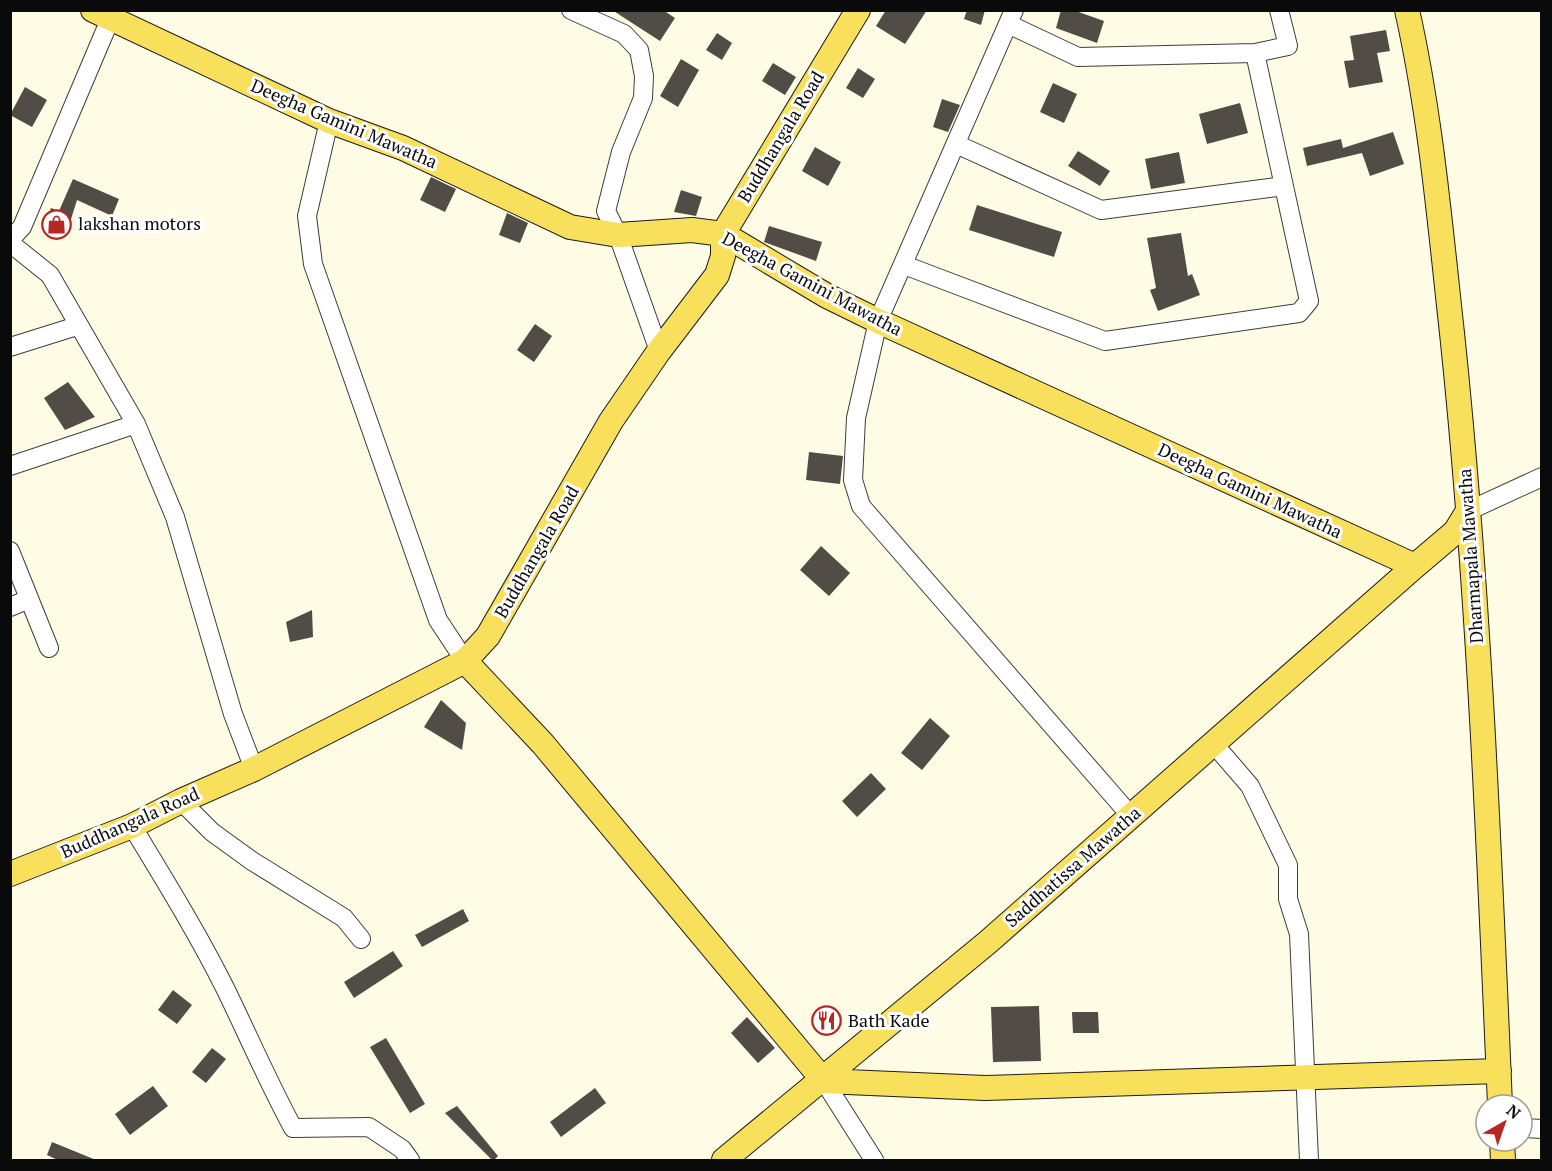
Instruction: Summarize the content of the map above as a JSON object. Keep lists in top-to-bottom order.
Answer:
{
  "streets": {
    "main road": [
      "Deegha Gamini Mawatha",
      "Buddhangala Road",
      "Dharmapala Mawatha",
      "Saddhatissa Mawatha"
    ]
  },
  "crossings": [
    ["Deegha Gamini Mawatha", "Buddhangala Road"],
    ["Deegha Gamini Mawatha", "Saddhatissa Mawatha"]
  ],
  "places": {
    "shop": ["lakshan motors"],
    "restaurant": ["Bath Kade"]
  },
  "north": "top right"
}
